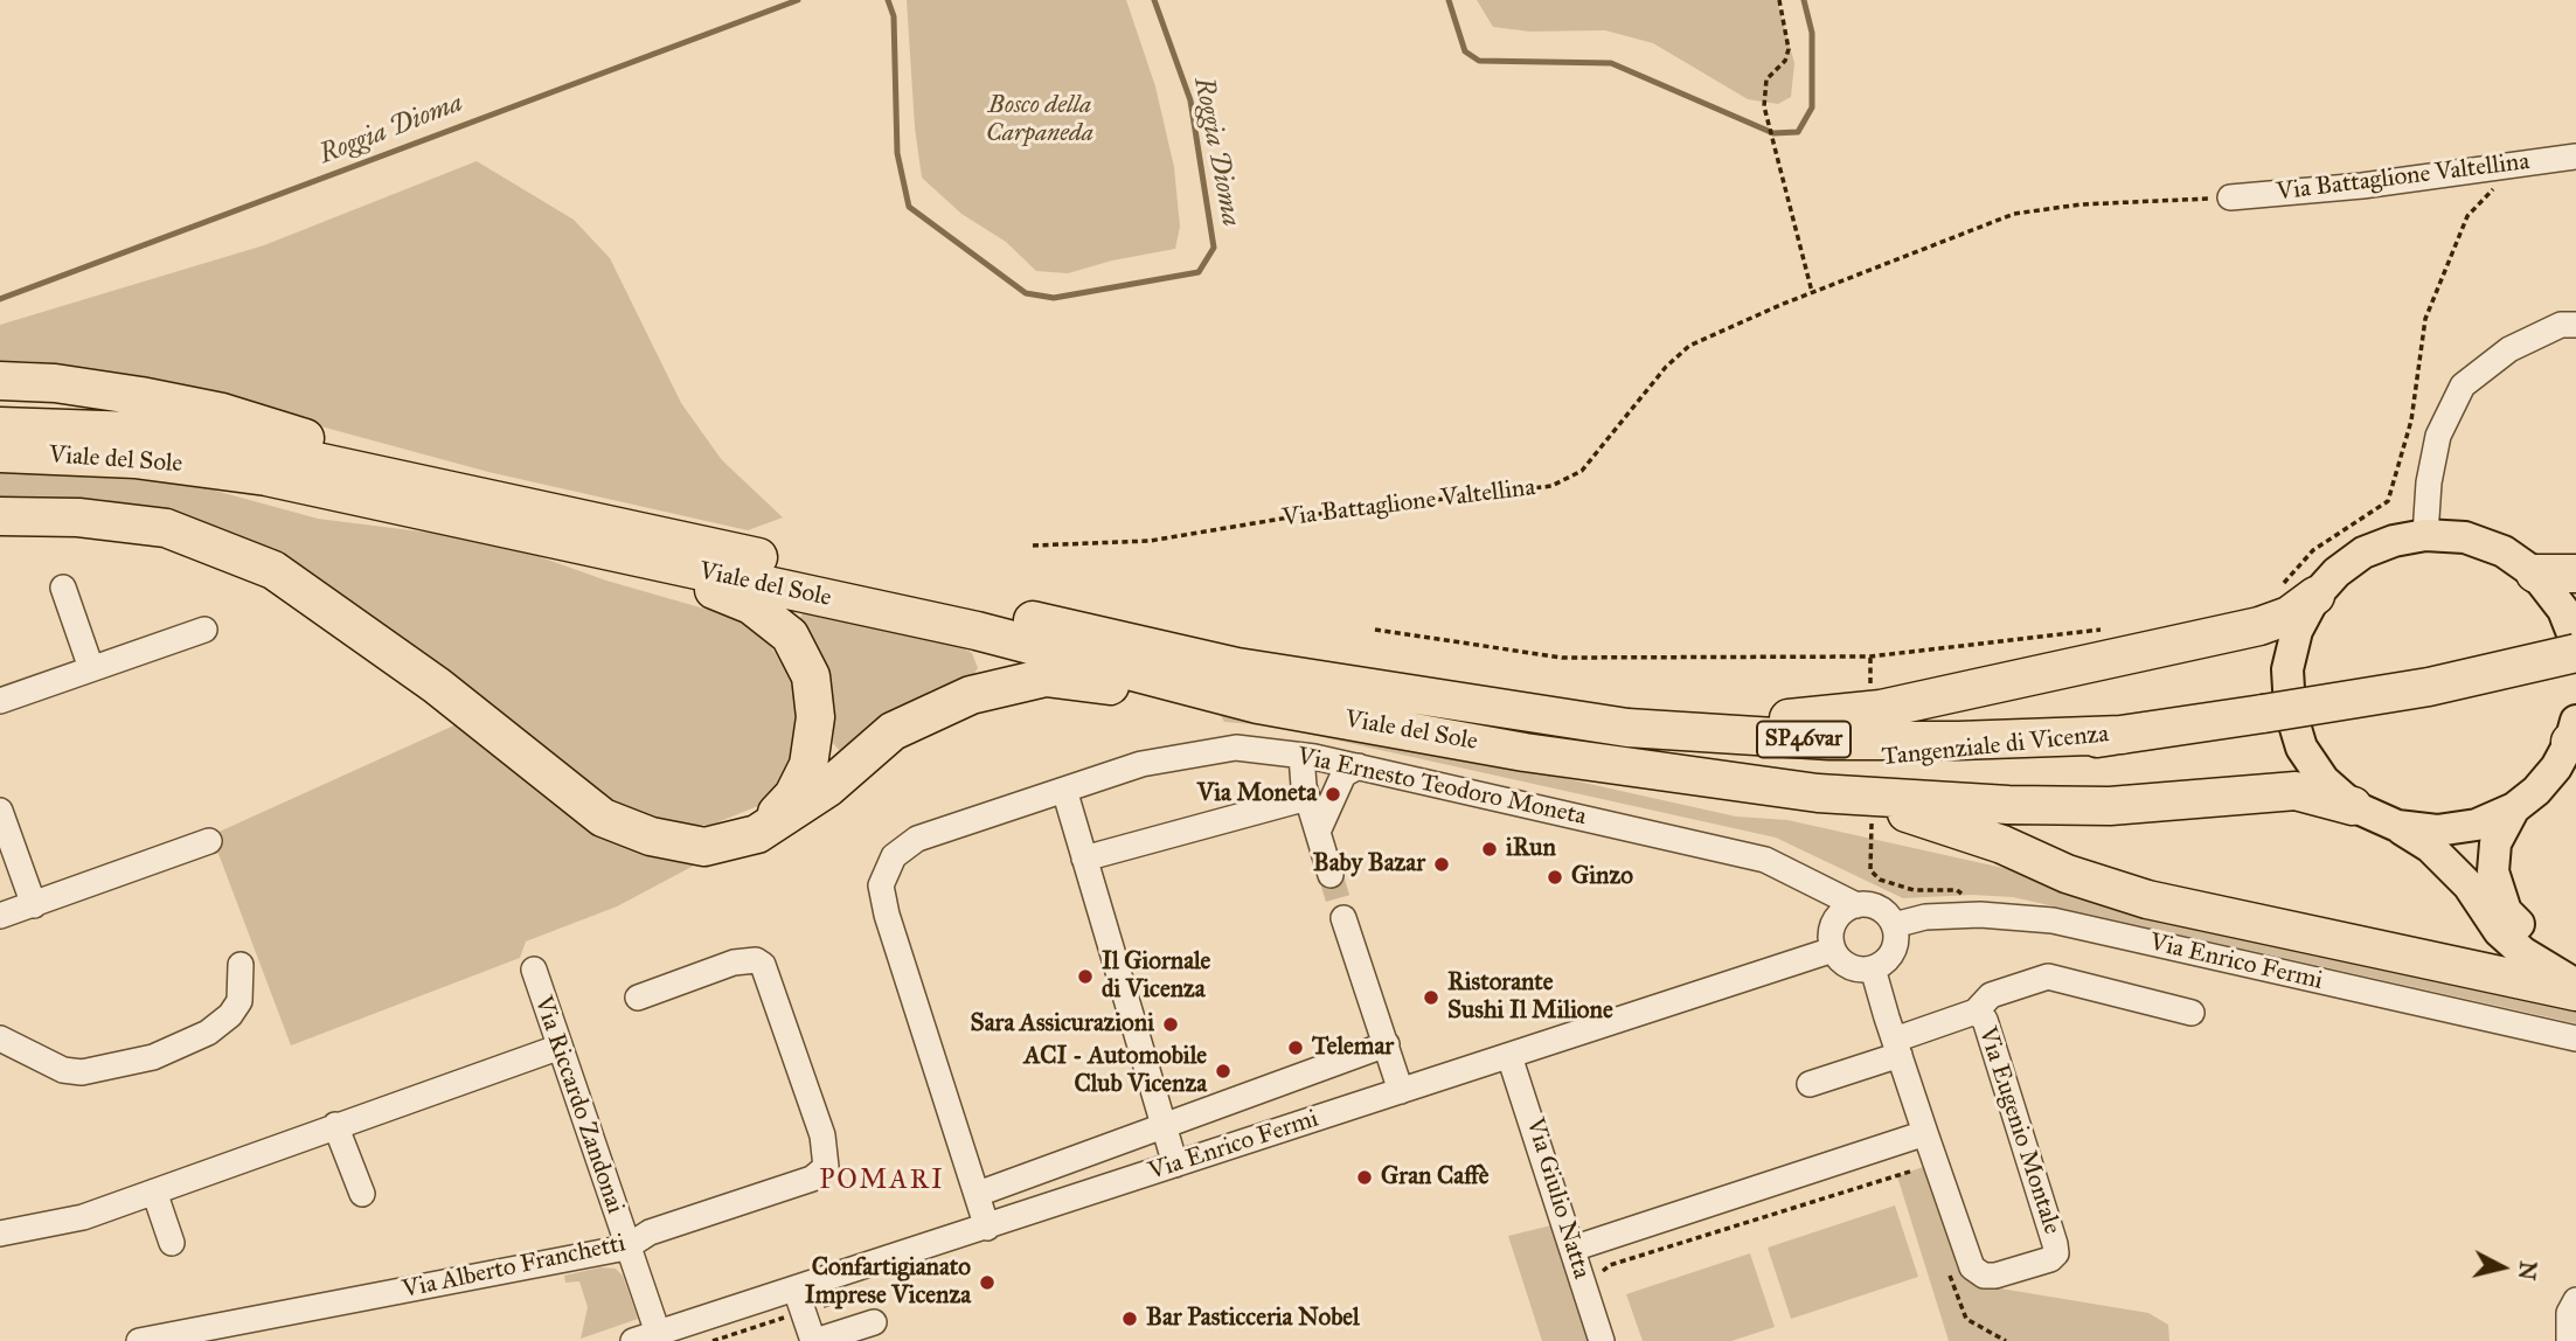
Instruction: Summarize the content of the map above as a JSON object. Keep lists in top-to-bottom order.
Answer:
{
  "streets": {
    "highway": ["Viale del Sole", "SP46var", "Tangenziale di Vicenza"],
    "street": [
      "Via Battaglione Valtellina",
      "Via Ernesto Teodoro Moneta",
      "Via Enrico Fermi",
      "Via Riccardo Zandonai",
      "Via Eugenio Montale",
      "Via Giulio Natta",
      "Via Alberto Franchetti"
    ]
  },
  "crossings": [
    ["Viale del Sole", "Tangenziale di Vicenza"],
    ["Via Ernesto Teodoro Moneta", "Via Enrico Fermi"],
    ["Via Ernesto Teodoro Moneta", "Via Eugenio Montale"],
    ["Via Enrico Fermi", "Via Riccardo Zandonai"],
    ["Via Enrico Fermi", "Via Eugenio Montale"],
    ["Via Enrico Fermi", "Via Giulio Natta"],
    ["Via Riccardo Zandonai", "Via Alberto Franchetti"]
  ],
  "districts": ["POMARI"],
  "water": ["Roggia Dioma"],
  "parks": ["Bosco della Carpaneda"],
  "places": [
    "Via Moneta",
    "iRun",
    "Baby Bazar",
    "Ginzo",
    "Il Giornale di Vicenza",
    "Ristorante Sushi Il Milione",
    "Sara Assicurazioni",
    "Telemar",
    "ACI - Automobile Club Vicenza",
    "Gran Caffè",
    "Confartigianato Imprese Vicenza",
    "Bar Pasticceria Nobel"
  ],
  "north": "right"
}
